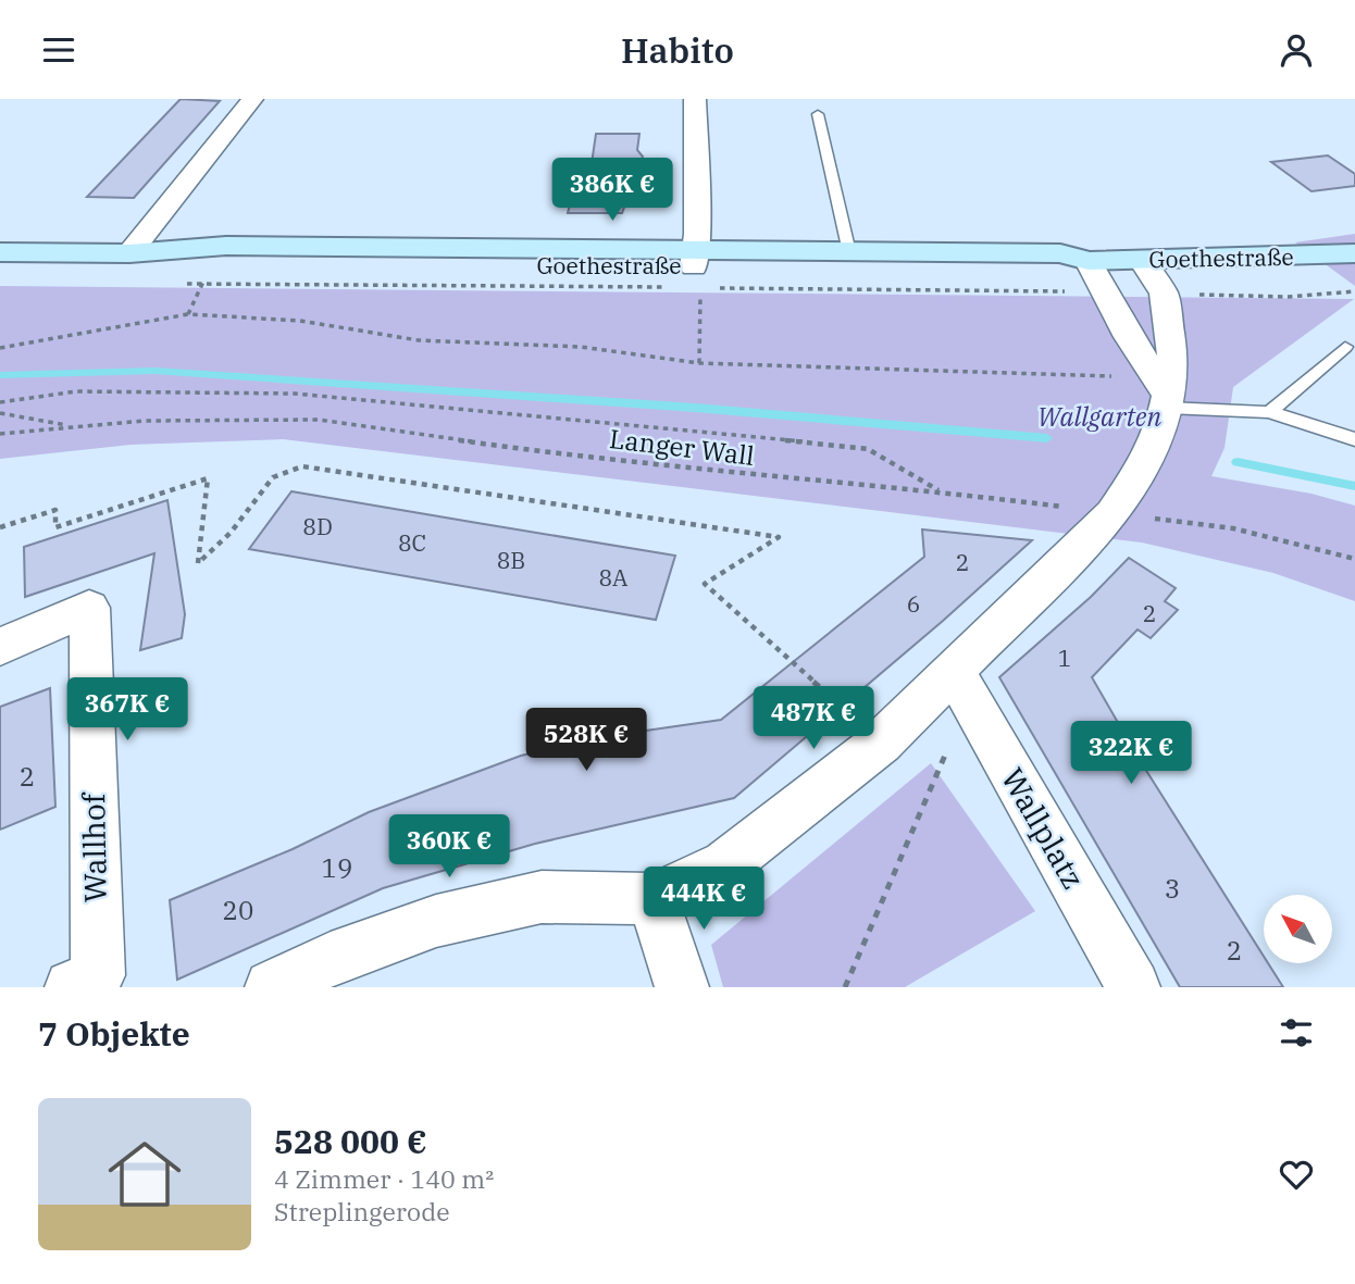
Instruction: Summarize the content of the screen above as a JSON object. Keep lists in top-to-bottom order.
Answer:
{
  "streets": {
    "main road": ["Goethestraße"],
    "street": ["Wallplatz", "Wallhof"],
    "path": ["Langer Wall"]
  },
  "parks": ["Wallgarten"],
  "house_numbers": [
    "8D",
    "8C",
    "8B",
    "2",
    "8A",
    "6",
    "2",
    "1",
    "2",
    "19",
    "3",
    "20",
    "2"
  ],
  "north": "top left",
  "page": {
    "header": "Habito",
    "price": [
      "386K €",
      "367K €",
      "487K €",
      "528K €",
      "322K €",
      "360K €",
      "444K €"
    ],
    "heading": "7 Objekte",
    "list": [
      {
        "name": "528 000 €",
        "note": "4 Zimmer · 140 m² · Streplingerode"
      }
    ]
  }
}
